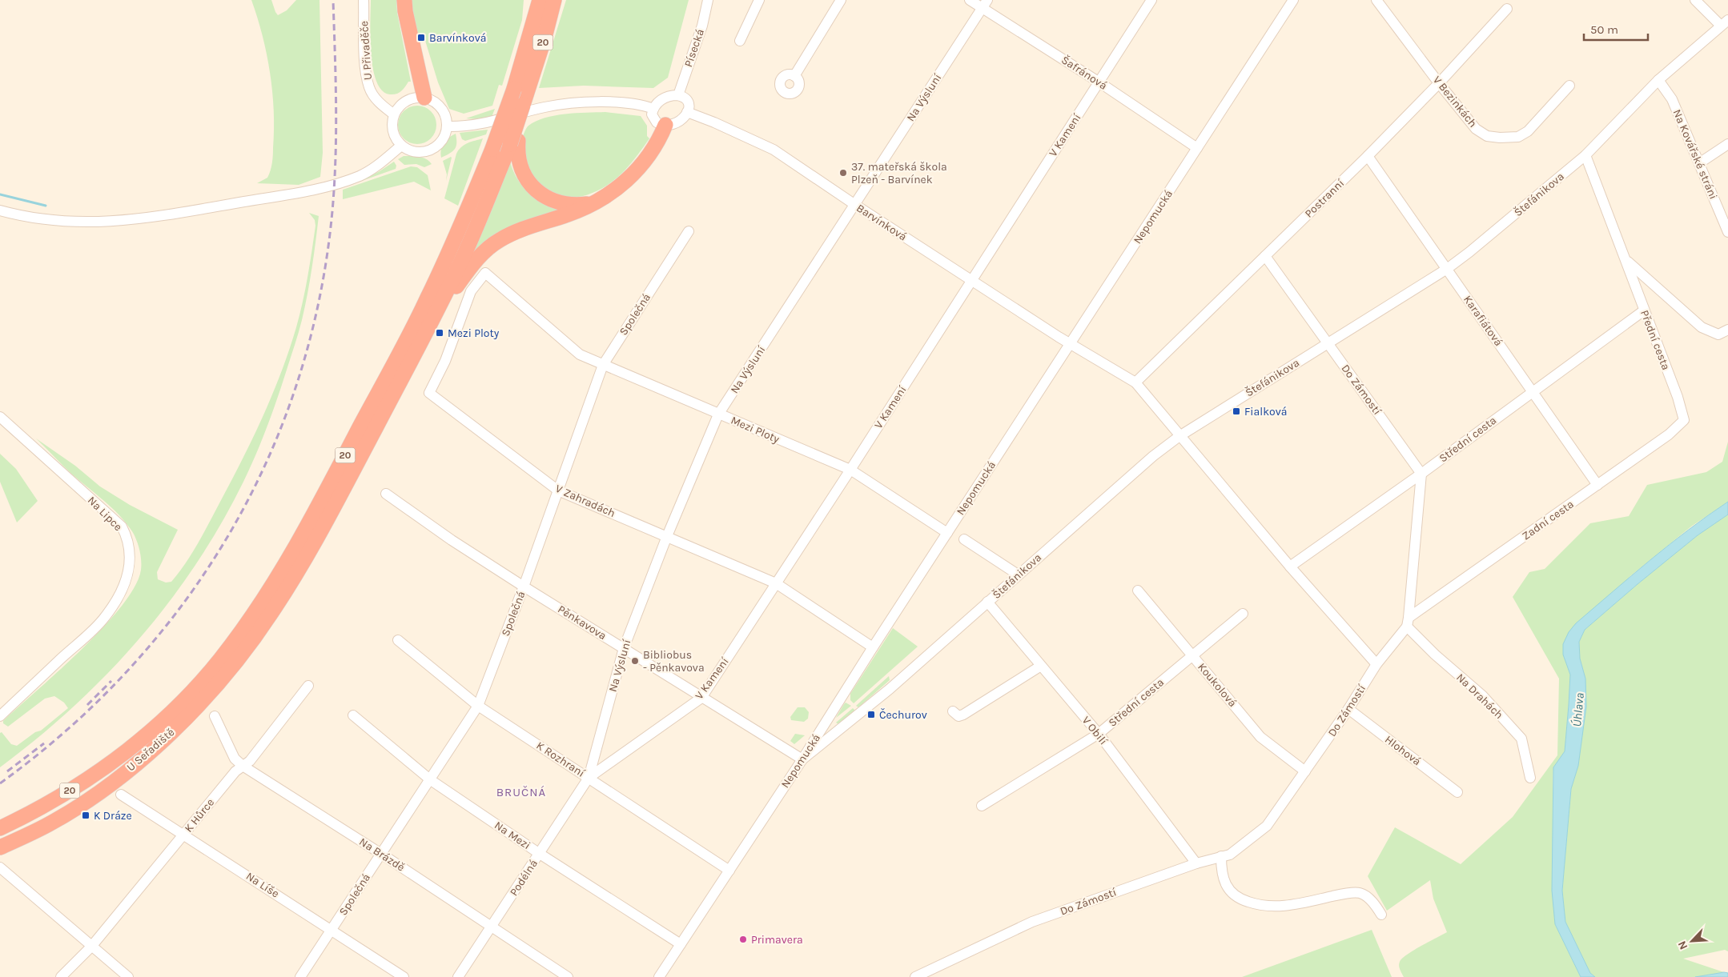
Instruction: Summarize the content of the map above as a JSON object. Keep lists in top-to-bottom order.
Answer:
{
  "streets": {
    "highway": ["20", "U Seřadiště"],
    "street": [
      "Písecká",
      "U Přivaděče",
      "Šafránová",
      "Na Výsluní",
      "V Bezinkách",
      "V Kamení",
      "Na Kovářské stráni",
      "Štefánikova",
      "Postranní",
      "Nepomucká",
      "Barvínková",
      "Společná",
      "Karafiátová",
      "Přední cesta",
      "Do Zámostí",
      "Mezi Ploty",
      "Střední cesta",
      "V Zahradách",
      "Na Lipce",
      "Zadní cesta",
      "Pěnkavova",
      "Koukolová",
      "Na Drahách",
      "V Obilí",
      "Hlohová",
      "K Rozhraní",
      "K Hůrce",
      "Na Mezi",
      "Na Brázdě",
      "Podélná",
      "Na Líše"
    ]
  },
  "crossings": [
    ["20", "U Seřadiště"],
    ["Písecká", "Barvínková"],
    ["Šafránová", "Na Výsluní"],
    ["Šafránová", "V Kamení"],
    ["Šafránová", "Nepomucká"],
    ["Na Výsluní", "V Kamení"],
    ["Na Výsluní", "Barvínková"],
    ["Na Výsluní", "Mezi Ploty"],
    ["Na Výsluní", "V Zahradách"],
    ["Na Výsluní", "Pěnkavova"],
    ["Na Výsluní", "K Rozhraní"],
    ["Na Výsluní", "Podélná"],
    ["V Bezinkách", "Postranní"],
    ["V Kamení", "Barvínková"],
    ["V Kamení", "Mezi Ploty"],
    ["V Kamení", "V Zahradách"],
    ["V Kamení", "Pěnkavova"],
    ["V Kamení", "K Rozhraní"],
    ["V Kamení", "Podélná"],
    ["Na Kovářské stráni", "Štefánikova"],
    ["Štefánikova", "Nepomucká"],
    ["Štefánikova", "Karafiátová"],
    ["Štefánikova", "Přední cesta"],
    ["Štefánikova", "Do Zámostí"],
    ["Štefánikova", "Pěnkavova"],
    ["Štefánikova", "V Obilí"],
    ["Postranní", "Karafiátová"],
    ["Postranní", "Do Zámostí"],
    ["Nepomucká", "Barvínková"],
    ["Nepomucká", "Mezi Ploty"],
    ["Nepomucká", "V Zahradách"],
    ["Nepomucká", "Pěnkavova"],
    ["Nepomucká", "K Rozhraní"],
    ["Nepomucká", "Na Mezi"],
    ["Společná", "Mezi Ploty"],
    ["Společná", "V Zahradách"],
    ["Společná", "Pěnkavova"],
    ["Společná", "K Rozhraní"],
    ["Společná", "Na Mezi"],
    ["Společná", "Na Brázdě"],
    ["Společná", "Na Líše"],
    ["Karafiátová", "Střední cesta"],
    ["Karafiátová", "Zadní cesta"],
    ["Přední cesta", "Střední cesta"],
    ["Přední cesta", "Zadní cesta"],
    ["Do Zámostí", "Střední cesta"],
    ["Do Zámostí", "Zadní cesta"],
    ["Do Zámostí", "Koukolová"],
    ["Do Zámostí", "Na Drahách"],
    ["Do Zámostí", "V Obilí"],
    ["Do Zámostí", "Hlohová"],
    ["Mezi Ploty", "V Zahradách"],
    ["Střední cesta", "Koukolová"],
    ["Střední cesta", "V Obilí"],
    ["Zadní cesta", "Na Drahách"],
    ["K Rozhraní", "Podélná"],
    ["K Hůrce", "Na Brázdě"],
    ["K Hůrce", "Na Líše"],
    ["Na Mezi", "Podélná"],
    ["Na Brázdě", "Podélná"]
  ],
  "districts": ["BRUČNÁ"],
  "water": ["Úhlava"],
  "places": {
    "transit": [
      "Barvínková",
      "Mezi Ploty",
      "Fialková",
      "Čechurov",
      "K Dráze"
    ],
    "other": ["37. mateřská škola Plzeň - Barvínek", "Bibliobus - Pěnkavova", "Primavera"]
  },
  "scale_bar": "50 m",
  "north": "bottom left"
}
